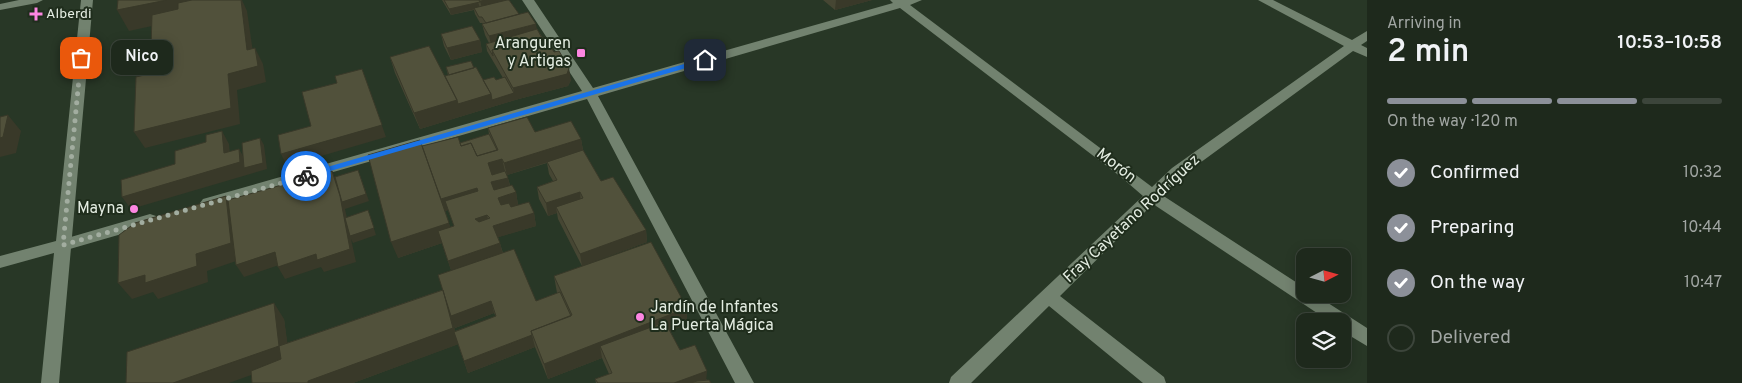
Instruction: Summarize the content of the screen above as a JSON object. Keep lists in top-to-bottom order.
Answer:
{
  "streets": {
    "street": ["Morón", "Fray Cayetano Rodríguez"]
  },
  "crossings": [
    ["Morón", "Fray Cayetano Rodríguez"]
  ],
  "places": {
    "health": ["Alberdi"],
    "transit": ["Aranguren y Artigas"],
    "other": ["Nico", "Mayna", "Jardín de Infantes La Puerta Mágica"]
  },
  "north": "right",
  "page": {
    "heading": ["2 min", "Arriving in", "10:53–10:58"],
    "bubble": "Nico",
    "bar": "On the way · 120 m",
    "list": [
      ["Confirmed", "10:32"],
      ["Preparing", "10:44"],
      ["On the way", "10:47"],
      "Delivered"
    ]
  }
}
